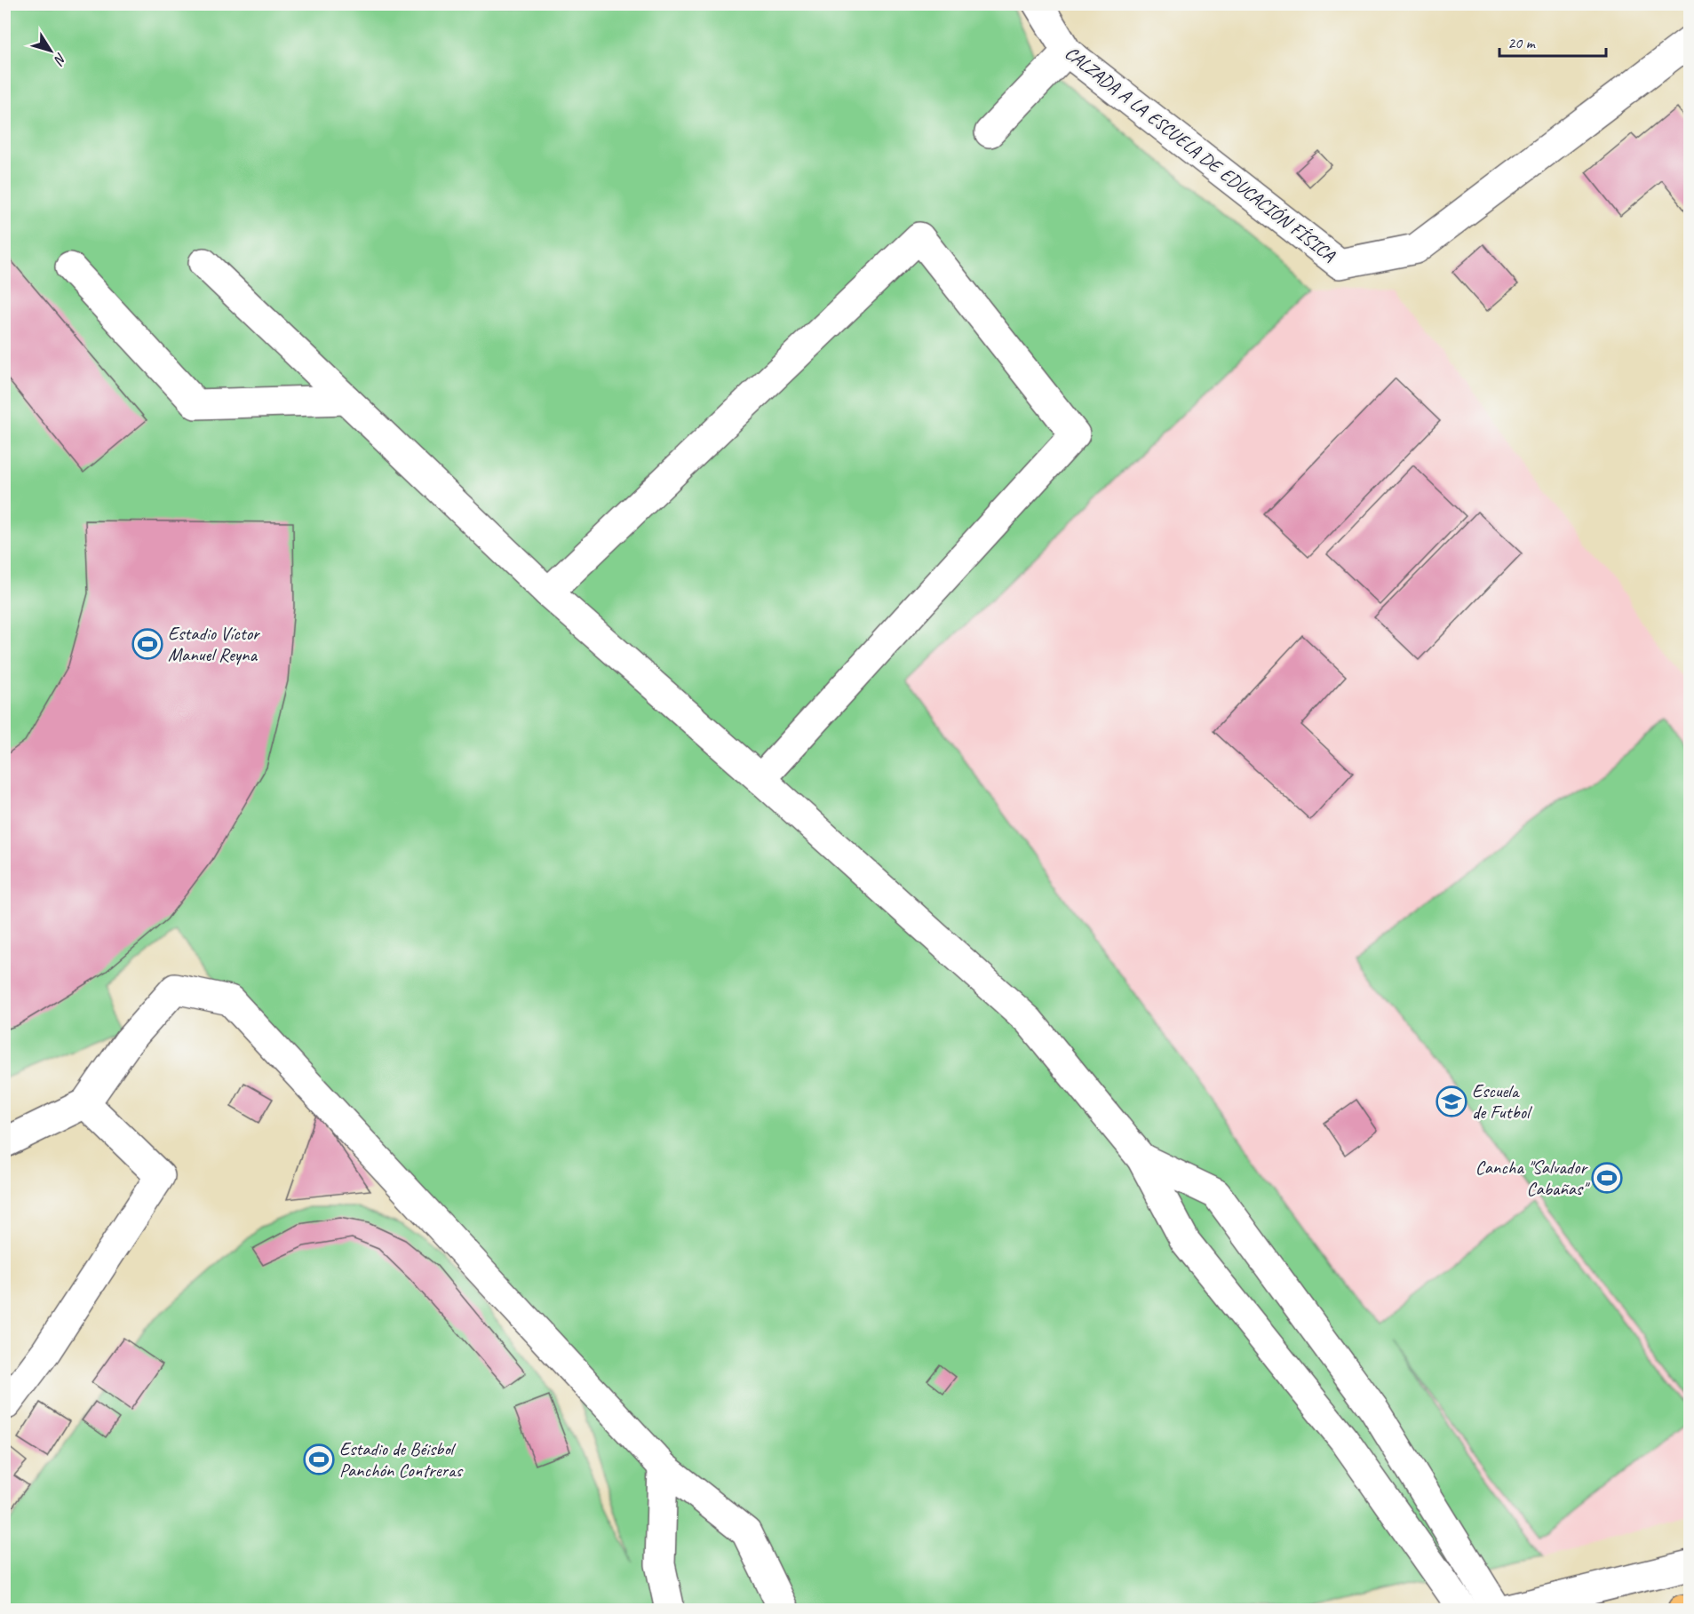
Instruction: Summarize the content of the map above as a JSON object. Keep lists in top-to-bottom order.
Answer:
{
  "streets": {
    "street": ["CALZADA A LA ESCUELA DE EDUCACIÓN FÍSICA"]
  },
  "places": {
    "sports": ["Estadio Víctor Manuel Reyna", "Cancha \"Salvador Cabañas\"", "Estadio de Béisbol Panchón Contreras"],
    "school or university": ["Escuela de Futbol"]
  },
  "scale_bar": "20 m",
  "north": "bottom right"
}
